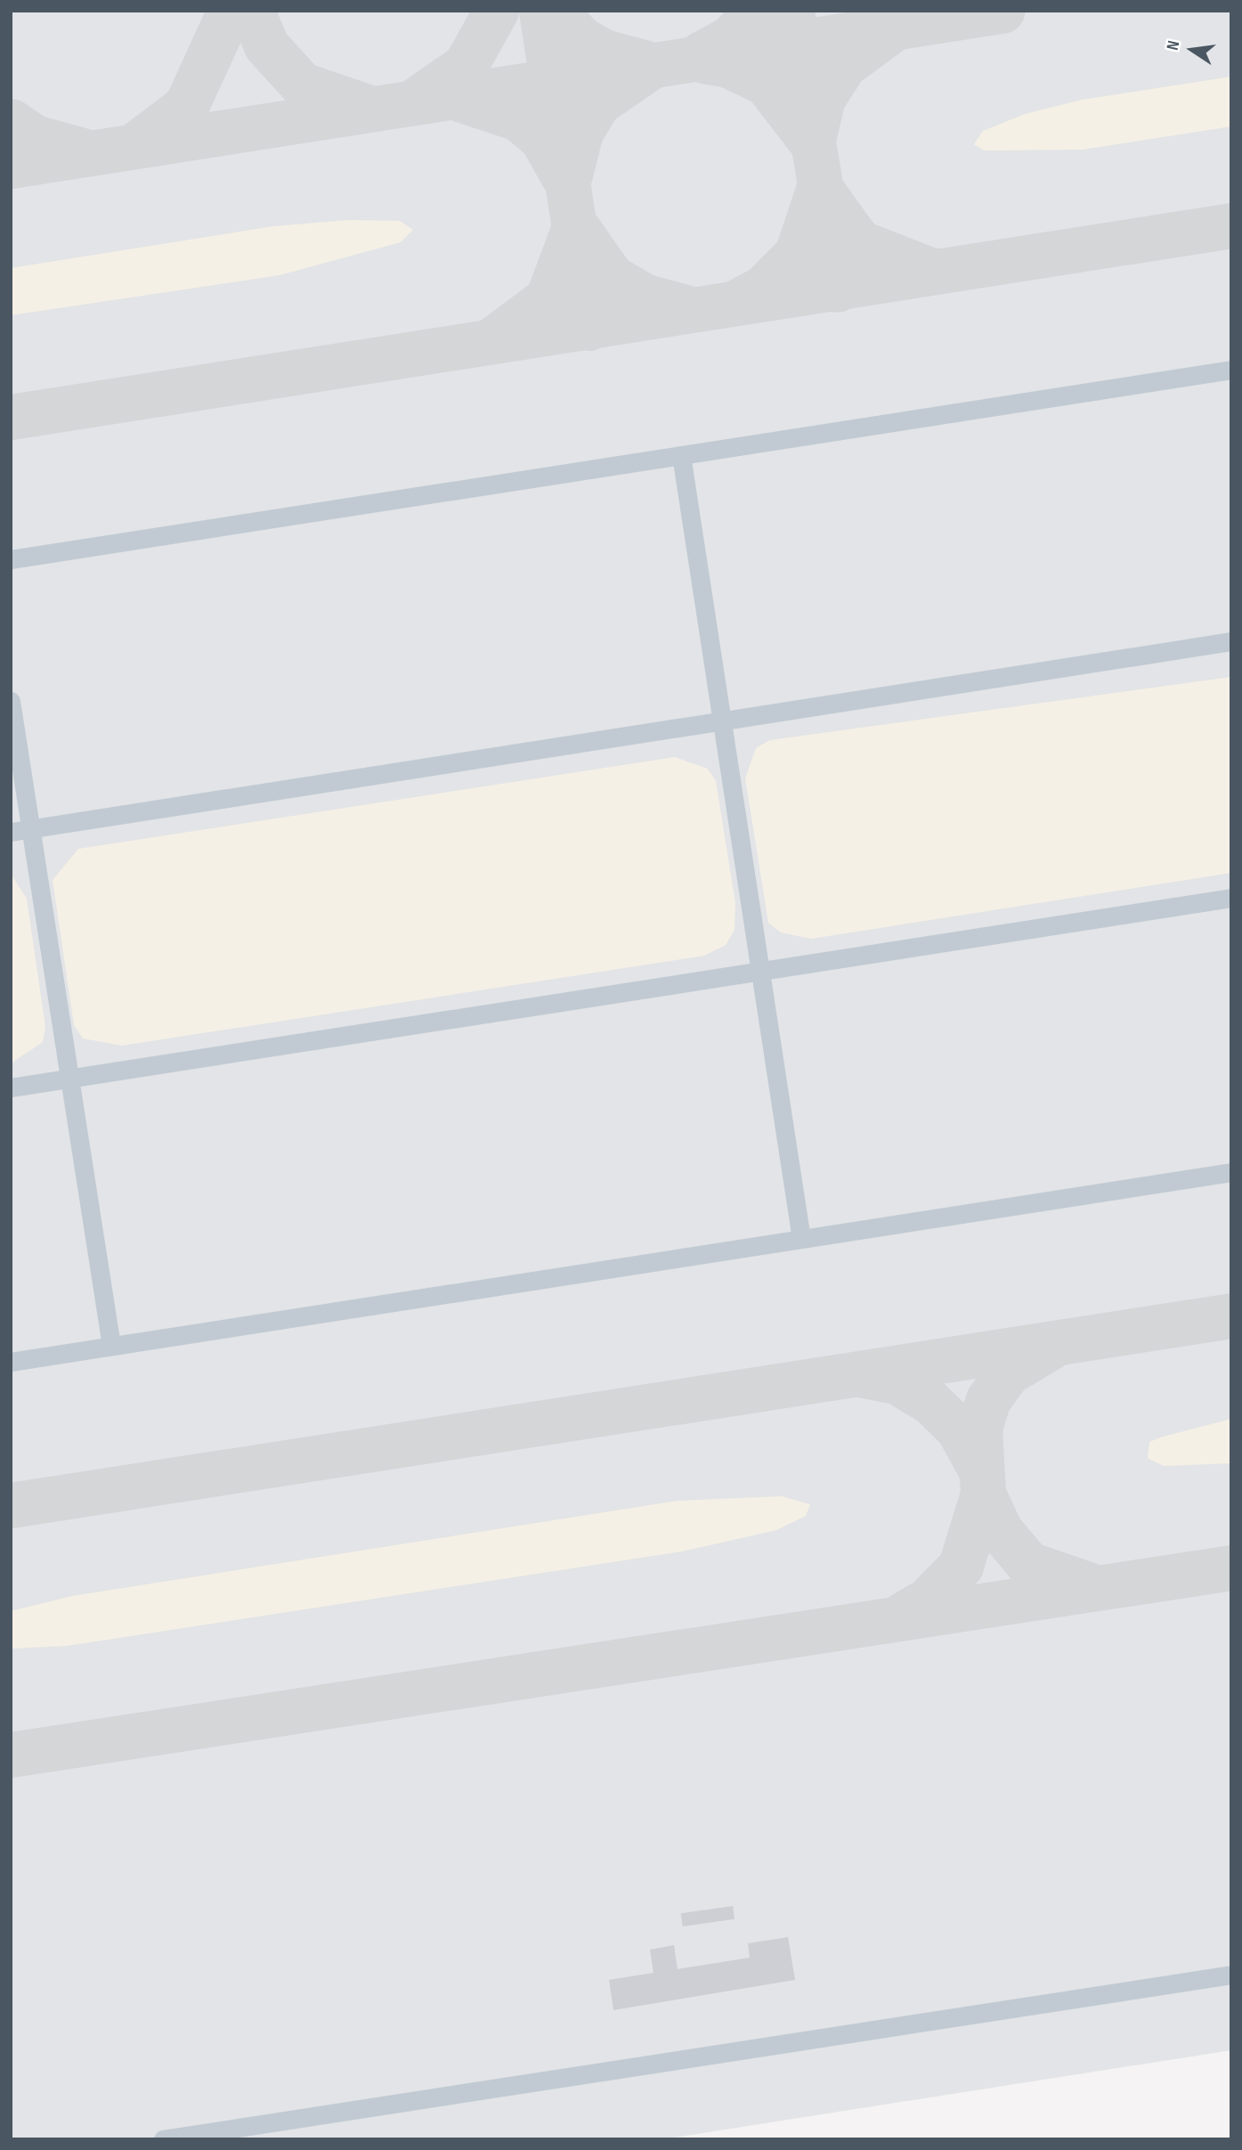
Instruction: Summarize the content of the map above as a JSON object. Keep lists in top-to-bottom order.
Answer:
{
  "north": "left"
}
